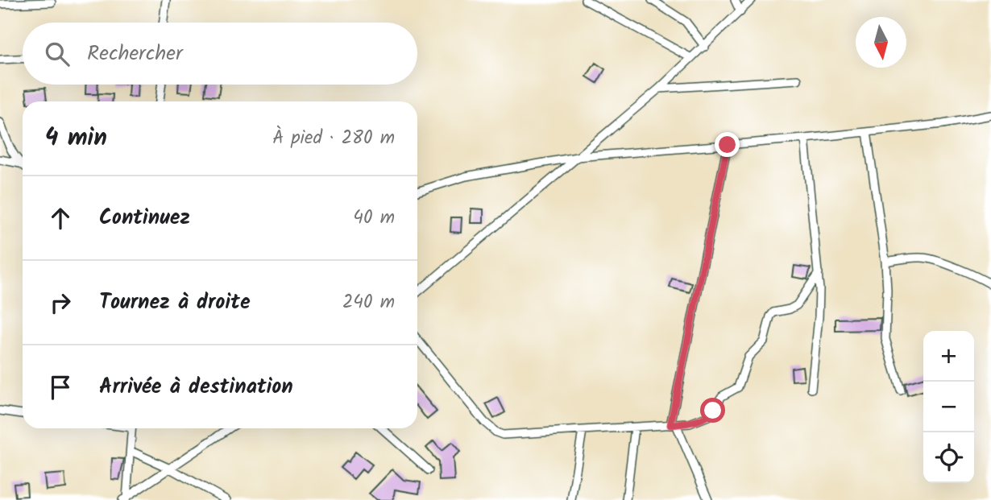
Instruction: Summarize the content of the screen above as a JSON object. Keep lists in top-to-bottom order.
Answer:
{
  "north": "bottom",
  "page": {
    "search": "Rechercher",
    "heading": ["4 min", "À pied · 280 m"],
    "list": [
      ["Continuez", "40 m"],
      ["Tournez à droite", "240 m"],
      "Arrivée à destination"
    ],
    "map_buttons": ["+", "−"]
  }
}
